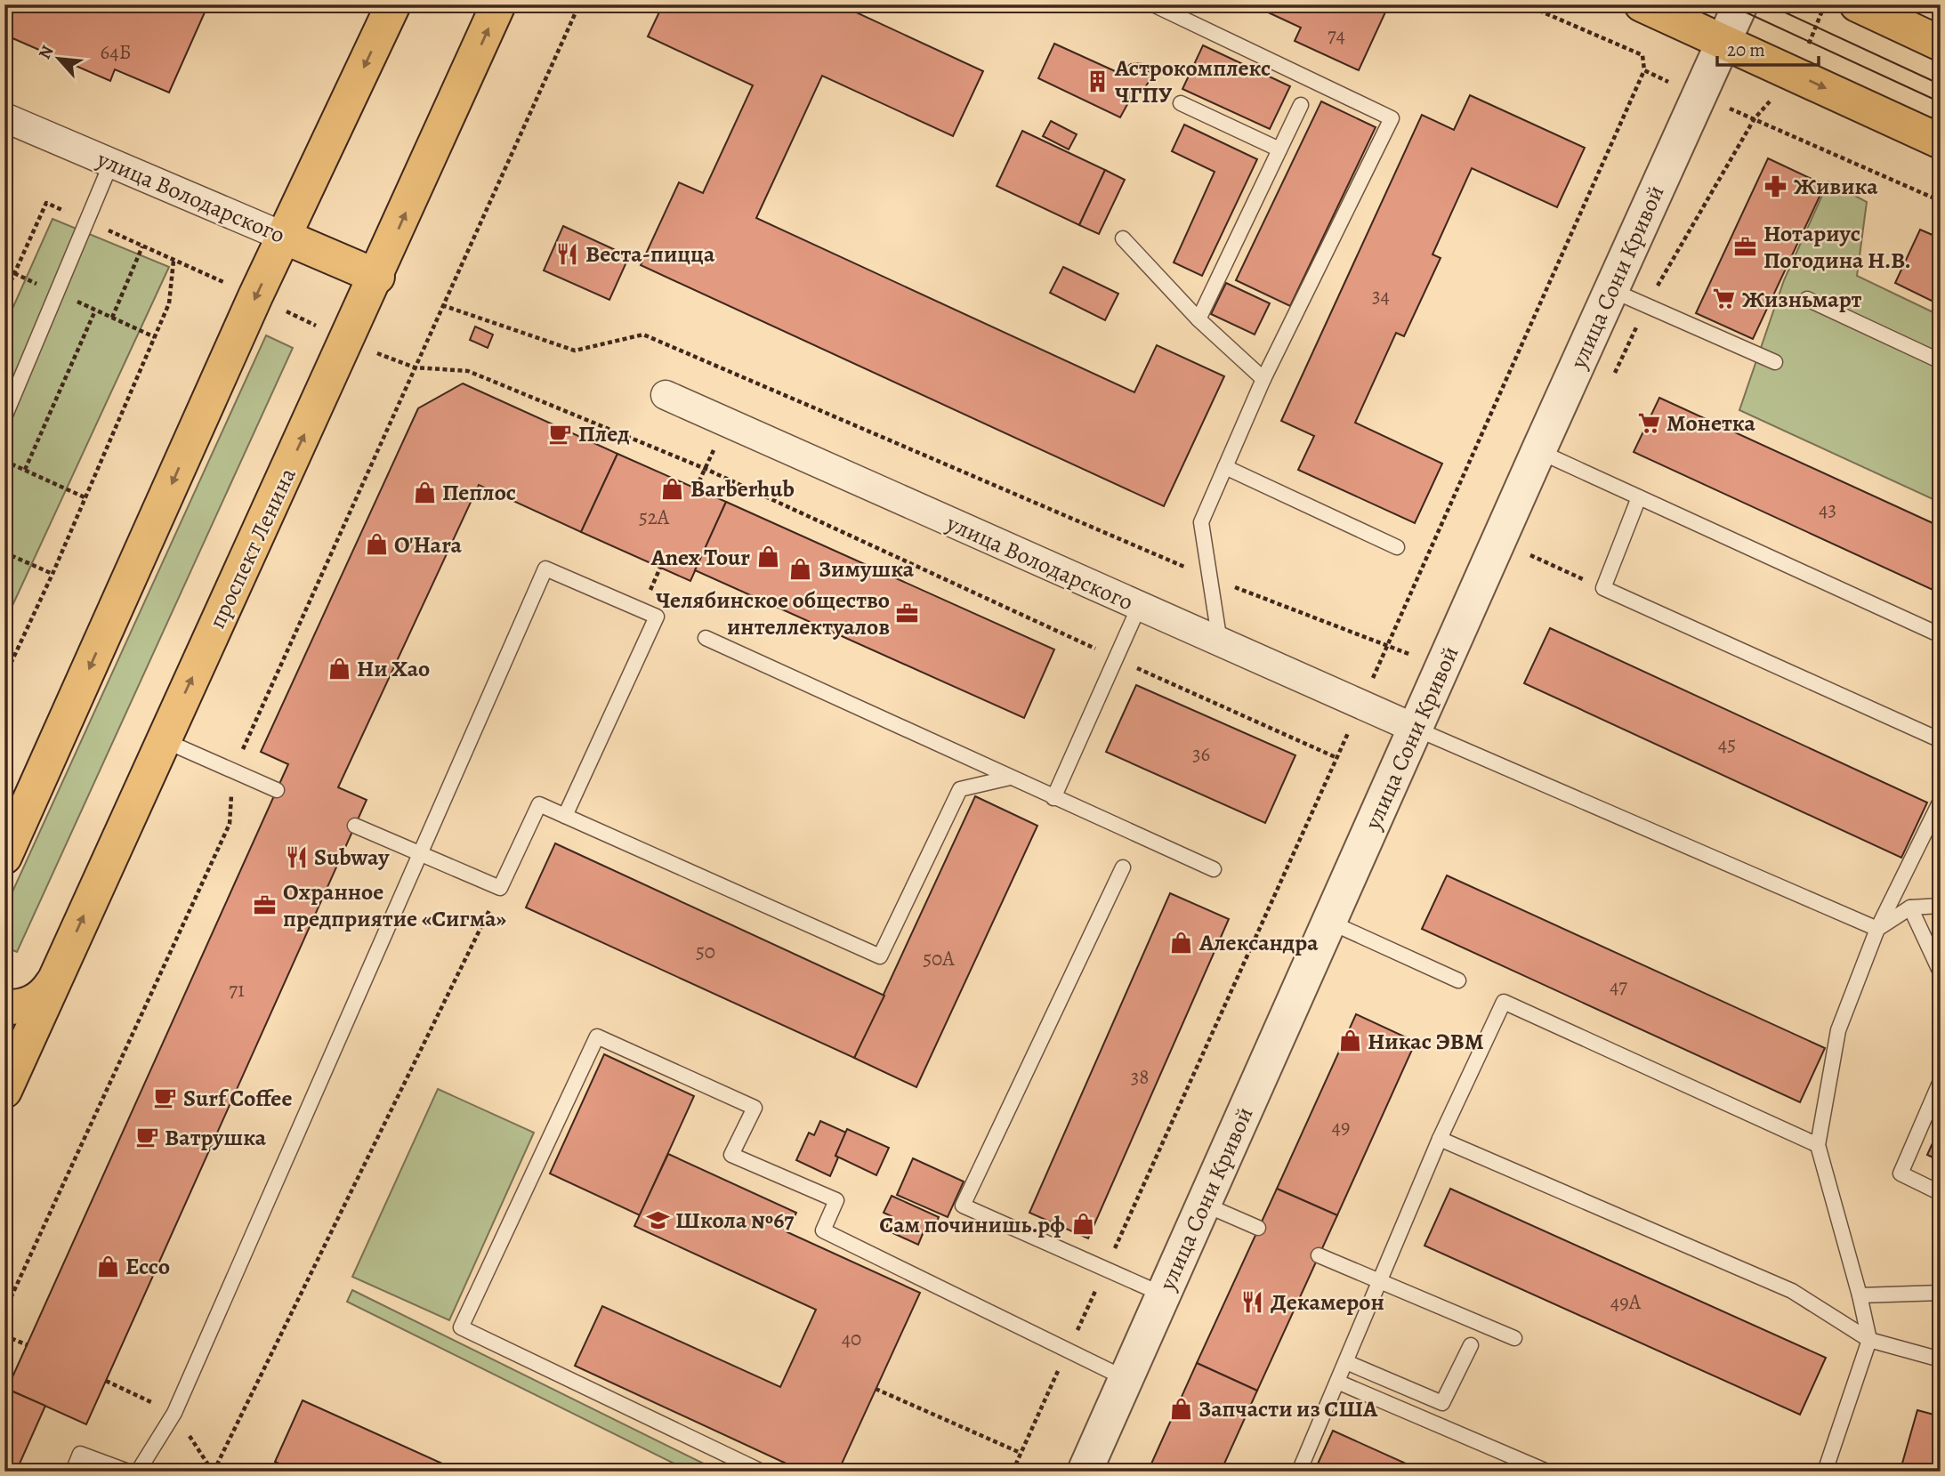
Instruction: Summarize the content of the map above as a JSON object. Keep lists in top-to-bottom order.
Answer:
{
  "streets": {
    "main road": ["улица Володарского", "проспект Ленина"],
    "street": ["улица Сони Кривой"]
  },
  "crossings": [
    ["улица Володарского", "улица Сони Кривой"],
    ["улица Володарского", "проспект Ленина"]
  ],
  "places": {
    "building": ["Астрокомплекс ЧГПУ"],
    "pharmacy": ["Живика"],
    "office": ["Нотариус Погодина Н.В.", "Челябинское общество интеллектуалов", "Охранное предприятие «Сигма»"],
    "restaurant": ["Веста-пицца", "Subway", "Декамерон"],
    "supermarket": ["Жизньмарт", "Монетка"],
    "cafe": ["Плед", "Surf Coffee", "Ватрушка"],
    "shop": [
      "Barberhub",
      "Пеплос",
      "O'Hara",
      "Anex Tour",
      "Зимушка",
      "Ни Хао",
      "Александра",
      "Никас ЭВМ",
      "Сам починишь.рф",
      "Ecco",
      "Запчасти из США"
    ],
    "school or university": ["Школа №67"]
  },
  "house_numbers": [
    "74",
    "64Б",
    "34",
    "43",
    "52А",
    "45",
    "36",
    "50",
    "50А",
    "47",
    "71",
    "38",
    "49",
    "49А",
    "40"
  ],
  "scale_bar": "20 m",
  "north": "top left"
}
